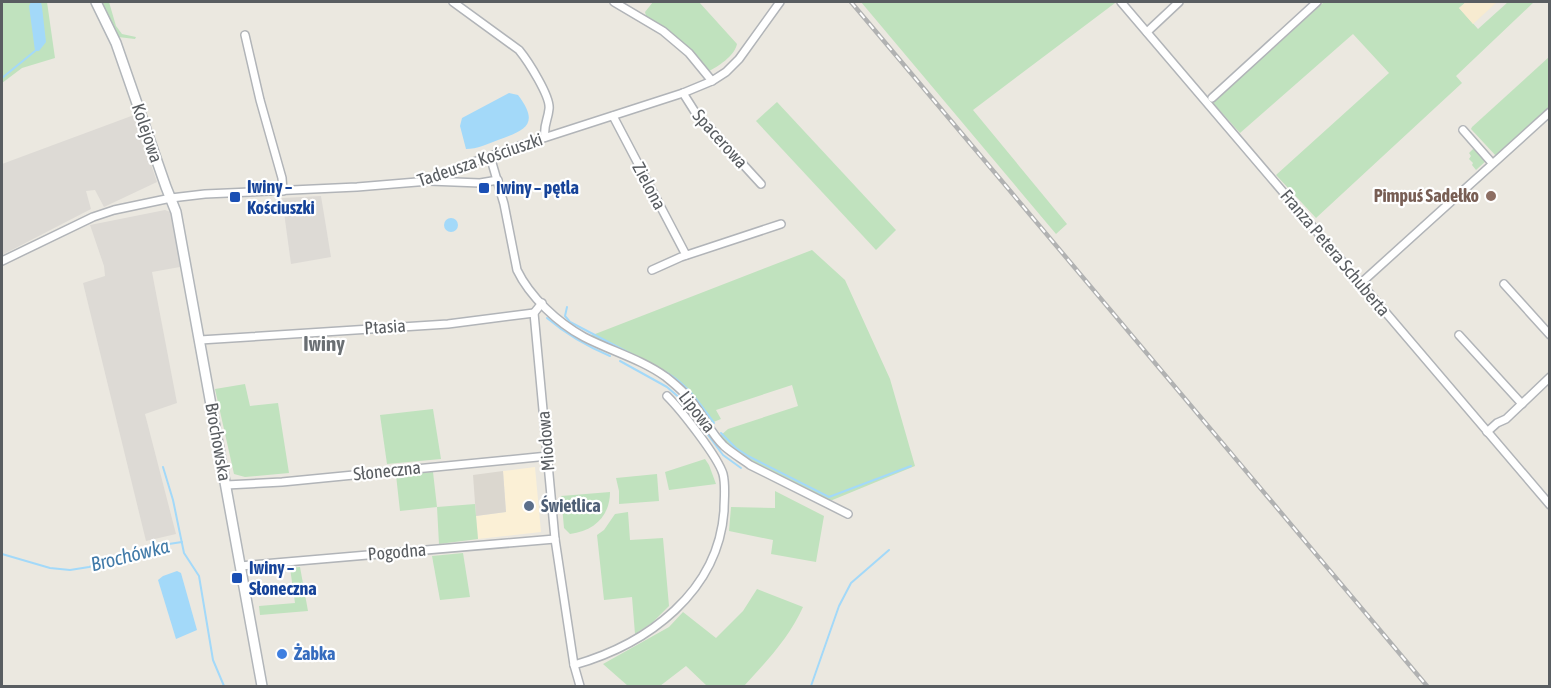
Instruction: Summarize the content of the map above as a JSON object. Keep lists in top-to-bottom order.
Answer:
{
  "streets": {
    "street": [
      "Kolejowa",
      "Spacerowa",
      "Tadeusza Kościuszki",
      "Zielona",
      "Franza Petera Schuberta",
      "Ptasia",
      "Lipowa",
      "Miodowa",
      "Brochowska",
      "Słoneczna",
      "Pogodna"
    ]
  },
  "crossings": [
    ["Kolejowa", "Tadeusza Kościuszki"],
    ["Kolejowa", "Brochowska"],
    ["Spacerowa", "Tadeusza Kościuszki"],
    ["Tadeusza Kościuszki", "Zielona"],
    ["Tadeusza Kościuszki", "Brochowska"],
    ["Ptasia", "Miodowa"],
    ["Ptasia", "Brochowska"],
    ["Miodowa", "Słoneczna"],
    ["Miodowa", "Pogodna"],
    ["Brochowska", "Słoneczna"],
    ["Brochowska", "Pogodna"]
  ],
  "districts": ["Iwiny"],
  "water": ["Brochówka"],
  "places": {
    "transit": ["Iwiny – pętla", "Iwiny – Kościuszki", "Iwiny – Słoneczna"],
    "other": ["Pimpuś Sadełko", "Świetlica", "Żabka"]
  }
}
